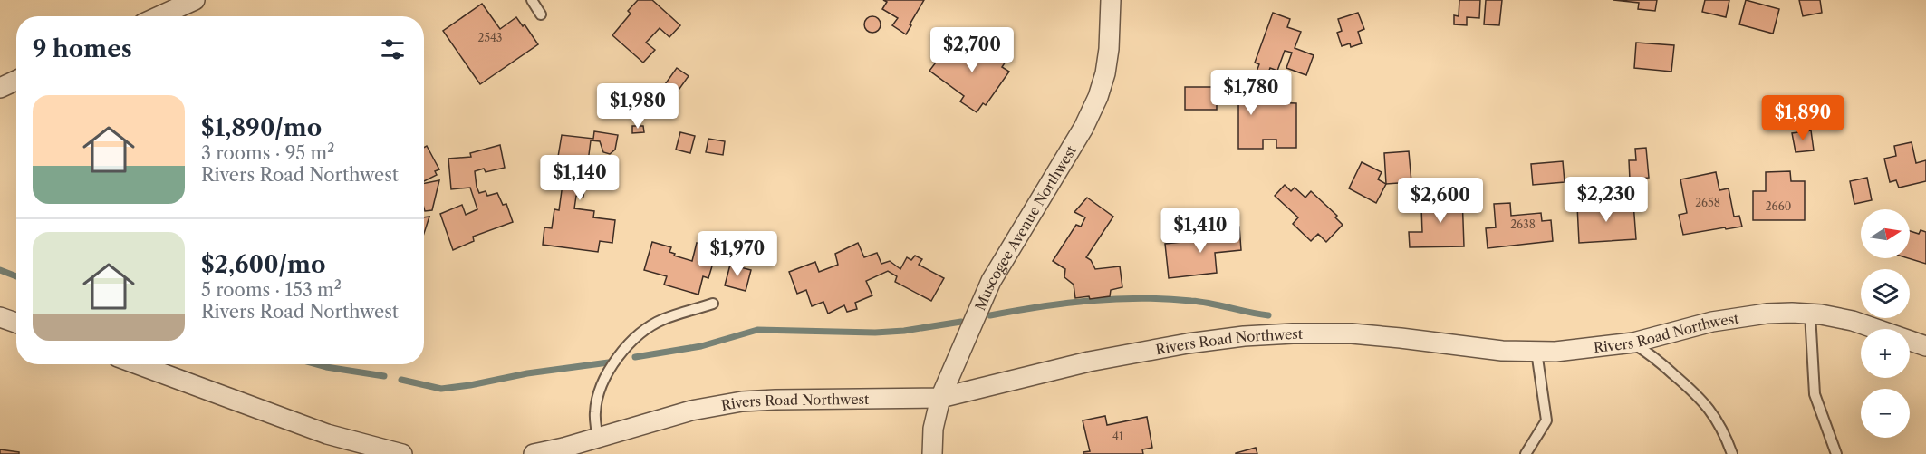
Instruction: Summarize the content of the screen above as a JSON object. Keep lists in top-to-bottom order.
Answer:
{
  "streets": {
    "street": ["Muscogee Avenue Northwest", "Rivers Road Northwest"]
  },
  "crossings": [
    ["Muscogee Avenue Northwest", "Rivers Road Northwest"]
  ],
  "house_numbers": [
    "2543",
    "2658",
    "2660",
    "2638",
    "41"
  ],
  "north": "right",
  "page": {
    "heading": "9 homes",
    "price": [
      "$2,700",
      "$1,780",
      "$1,980",
      "$1,890",
      "$1,140",
      "$2,230",
      "$2,600",
      "$1,410",
      "$1,970"
    ],
    "list": [
      {
        "name": "$1,890/mo",
        "note": "3 rooms · 95 m² · Rivers Road Northwest"
      },
      {
        "name": "$2,600/mo",
        "note": "5 rooms · 153 m² · Rivers Road Northwest"
      }
    ],
    "map_buttons": ["+", "−"]
  }
}
